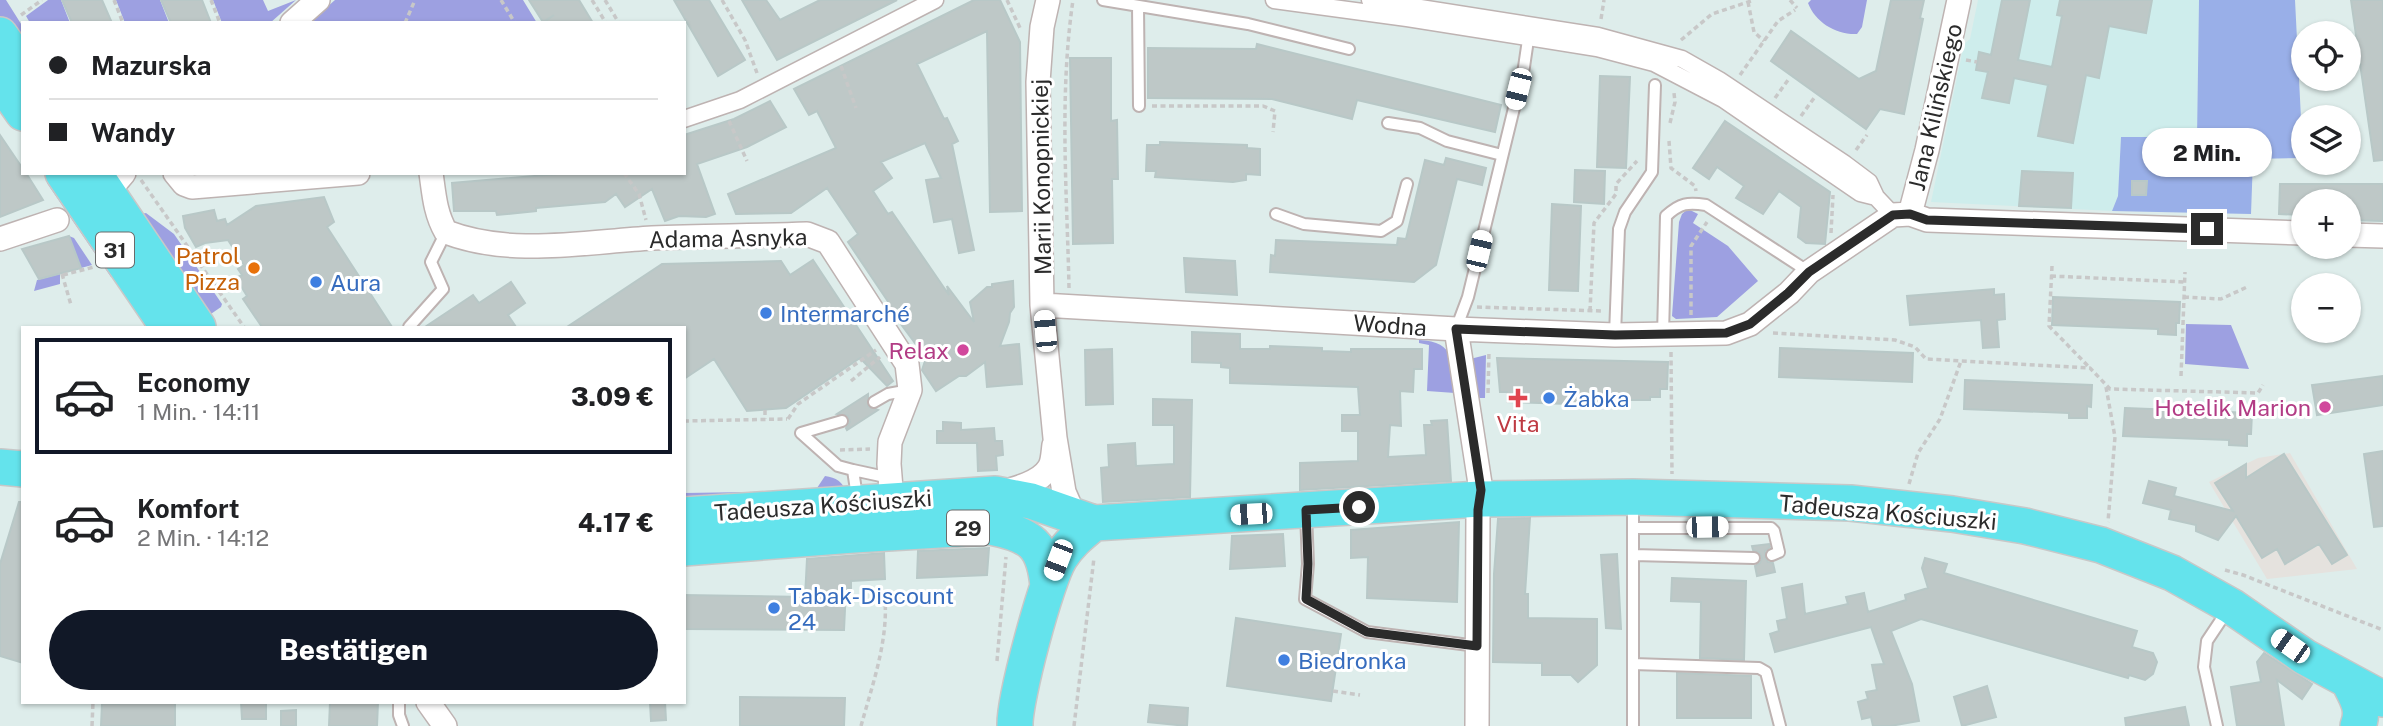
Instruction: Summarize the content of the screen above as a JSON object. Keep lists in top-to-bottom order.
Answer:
{
  "streets": {
    "main road": ["31", "Tadeusza Kościuszki", "29"],
    "street": [
      "Jana Kilińskiego",
      "Marii Konopnickiej",
      "Adama Asnyka",
      "Wodna"
    ]
  },
  "crossings": [
    ["Jana Kilińskiego", "Wodna"],
    ["Marii Konopnickiej", "Wodna"],
    ["Marii Konopnickiej", "Tadeusza Kościuszki"]
  ],
  "places": {
    "other": [
      "Patrol Pizza",
      "Aura",
      "Intermarché",
      "Relax",
      "Żabka",
      "Hotelik Marion",
      "Tabak-Discount 24",
      "Biedronka"
    ],
    "health": ["Vita"]
  },
  "page": {
    "map_buttons": ["+", "−"],
    "banner": ["Mazurska", "Wandy"],
    "bubble": "2 Min.",
    "list": [
      {
        "name": "Economy",
        "note": "1 Min. · 14:11",
        "value": "3.09 €"
      },
      {
        "name": "Komfort",
        "note": "2 Min. · 14:12",
        "value": "4.17 €"
      }
    ],
    "buttons": "Bestätigen"
  }
}
